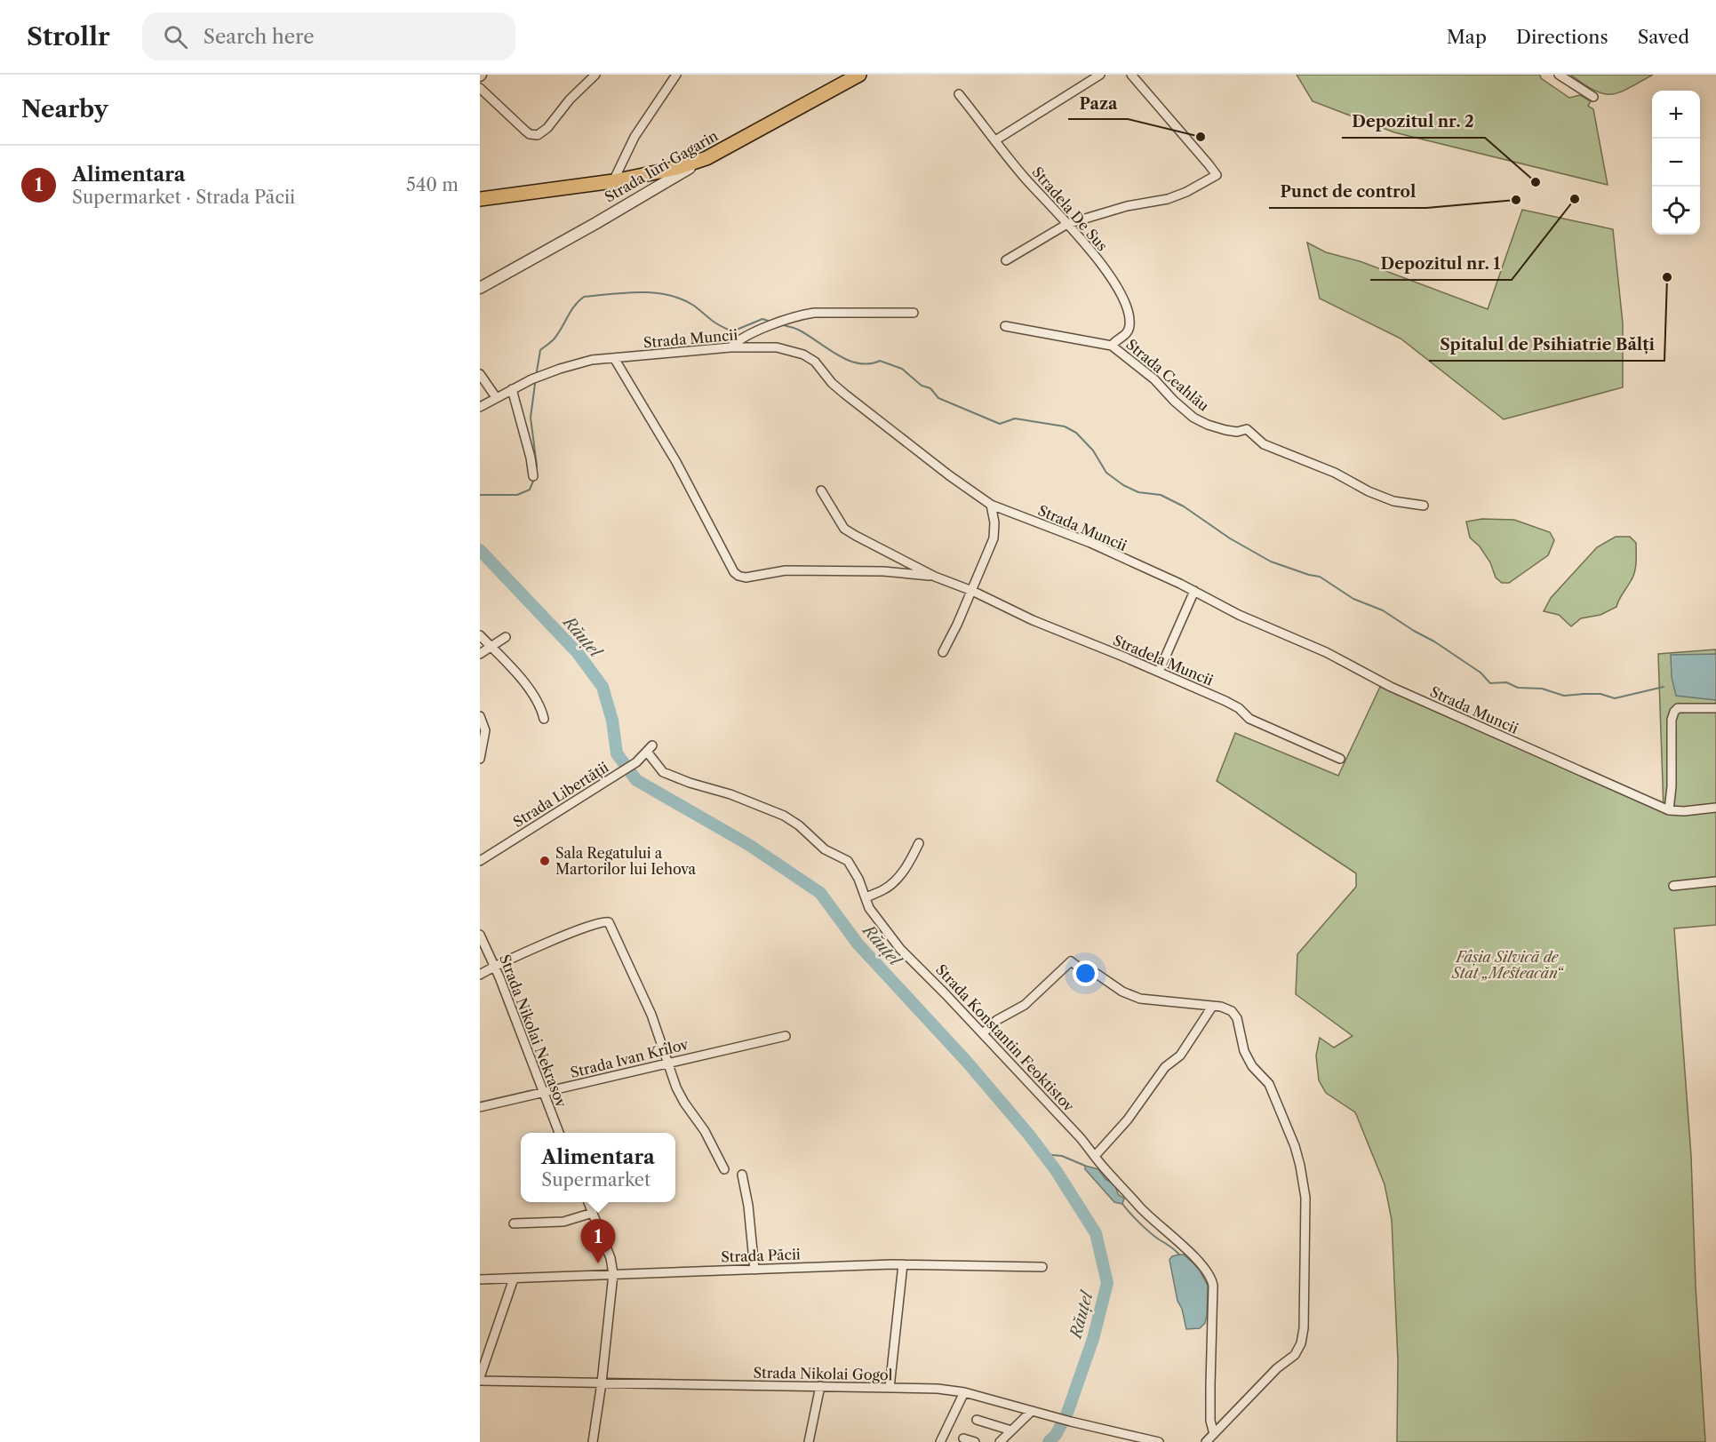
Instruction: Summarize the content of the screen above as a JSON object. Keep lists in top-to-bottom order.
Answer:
{
  "streets": {
    "main road": ["Strada Iuri Gagarin"],
    "street": [
      "Stradela De Sus",
      "Strada Muncii",
      "Strada Ceahlău",
      "Stradela Muncii",
      "Strada Libertății",
      "Strada Nikolai Nekrasov",
      "Strada Konstantin Feoktistov",
      "Strada Ivan Krîlov",
      "Strada Păcii",
      "Strada Nikolai Gogol"
    ]
  },
  "crossings": [
    ["Stradela De Sus", "Strada Ceahlău"],
    ["Strada Libertății", "Strada Konstantin Feoktistov"],
    ["Strada Nikolai Nekrasov", "Strada Ivan Krîlov"]
  ],
  "water": ["Răuțel"],
  "parks": ["Fâșia Silvică de Stat „Mesteacăn“"],
  "places": [
    "Paza",
    "Depozitul nr. 2",
    "Depozitul nr. 1",
    "Punct de control",
    "Spitalul de Psihiatrie Bălți",
    "Sala Regatului a Martorilor lui Iehova"
  ],
  "page": {
    "header": "Strollr",
    "search": "Search here",
    "nav": ["Map", "Directions", "Saved"],
    "heading": "Nearby",
    "map_buttons": ["+", "−"],
    "list": [
      {
        "mark": "1",
        "name": "Alimentara",
        "note": "Supermarket · Strada Păcii",
        "value": "540 m"
      }
    ],
    "popup": ["Alimentara", "Supermarket"],
    "pins": "1"
  }
}
